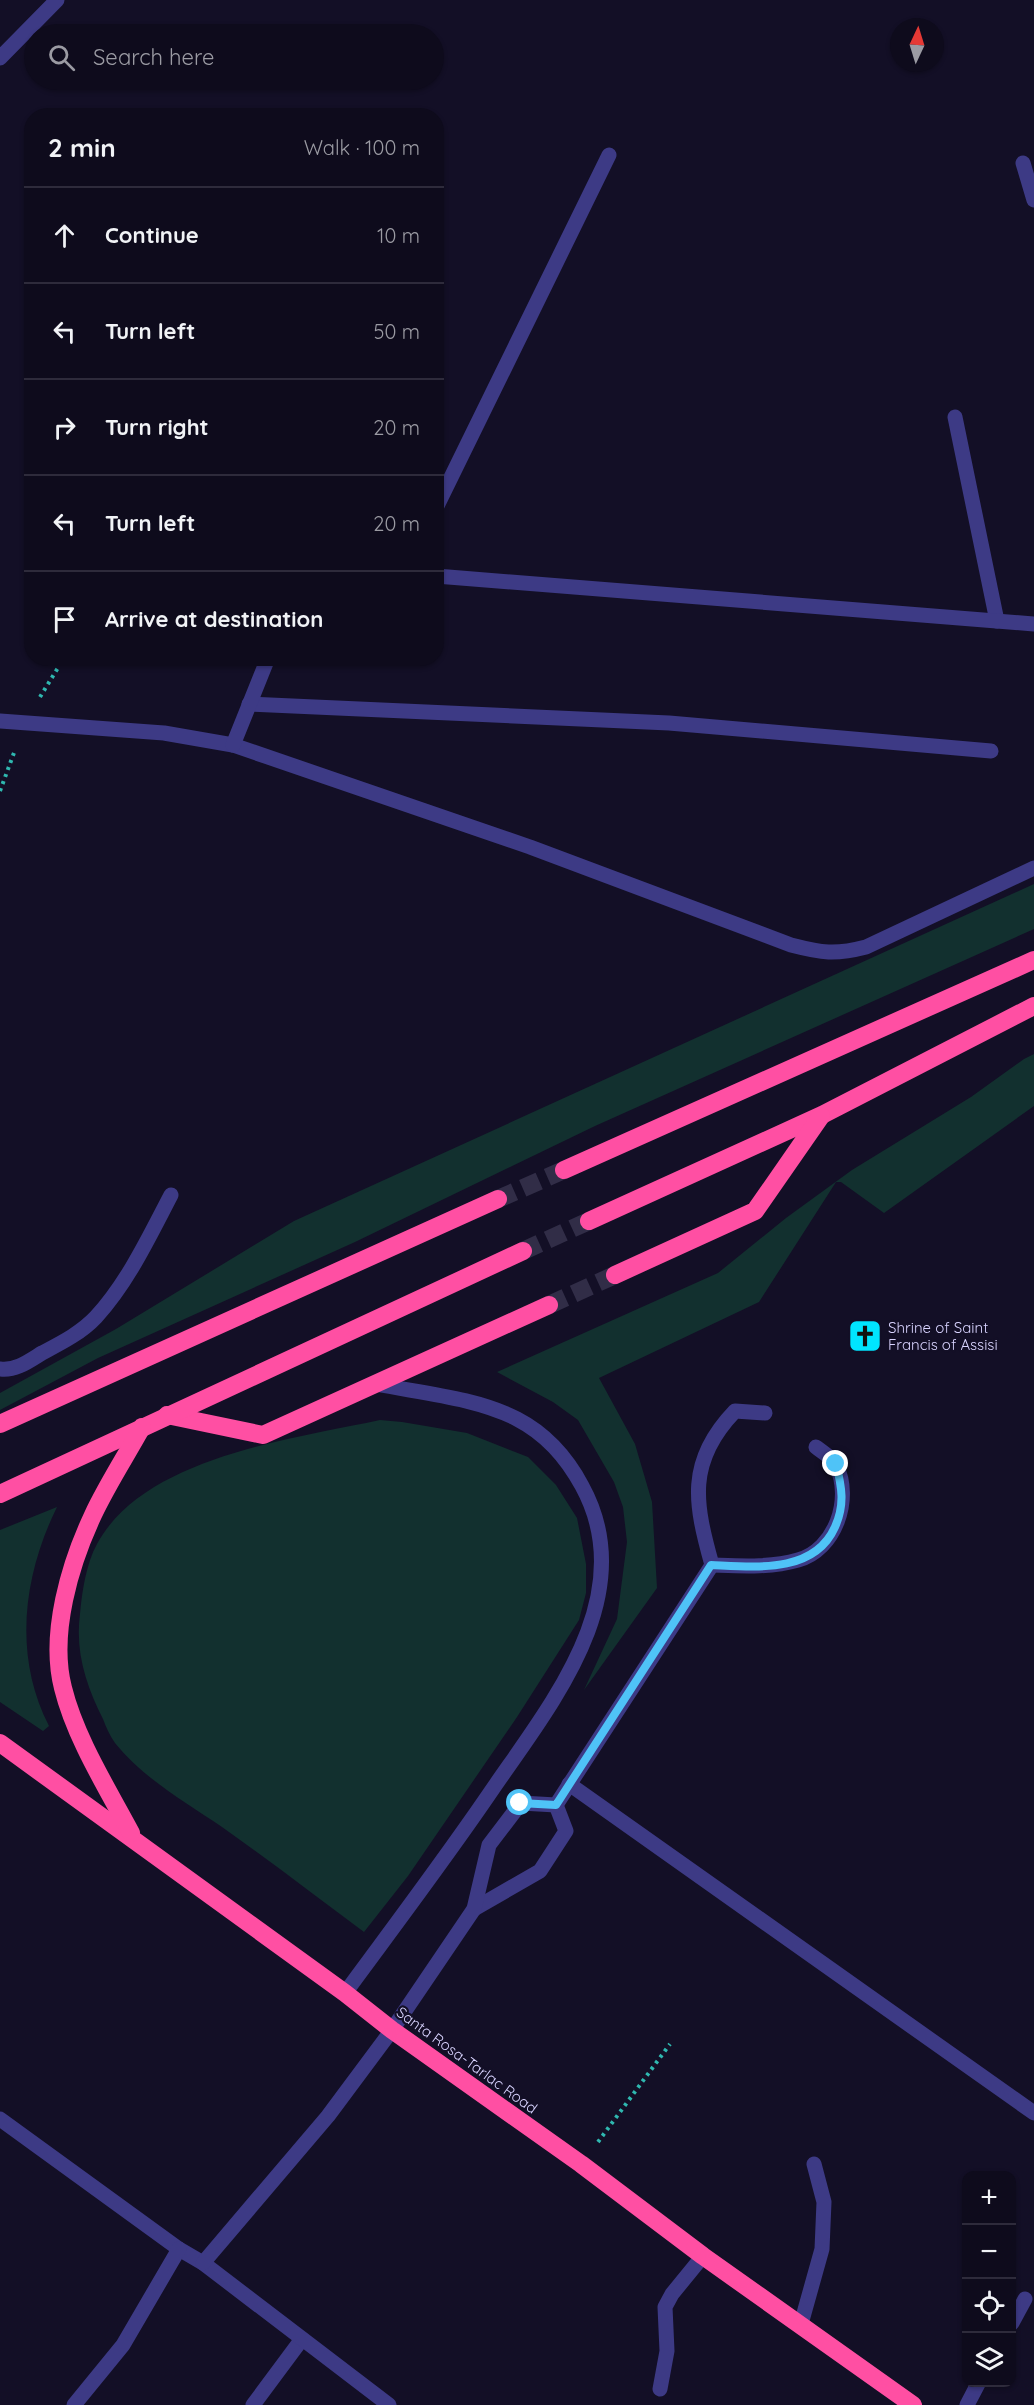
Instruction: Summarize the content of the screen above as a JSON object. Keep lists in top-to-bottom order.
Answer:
{
  "streets": {
    "highway": ["Santa Rosa-Tarlac Road"]
  },
  "places": {
    "church": ["Shrine of Saint Francis of Assisi"]
  },
  "north": "top",
  "page": {
    "search": "Search here",
    "heading": ["2 min", "Walk · 100 m"],
    "list": [
      ["Continue", "10 m"],
      ["Turn left", "50 m"],
      ["Turn right", "20 m"],
      ["Turn left", "20 m"],
      "Arrive at destination"
    ],
    "map_buttons": ["+", "−"]
  }
}
